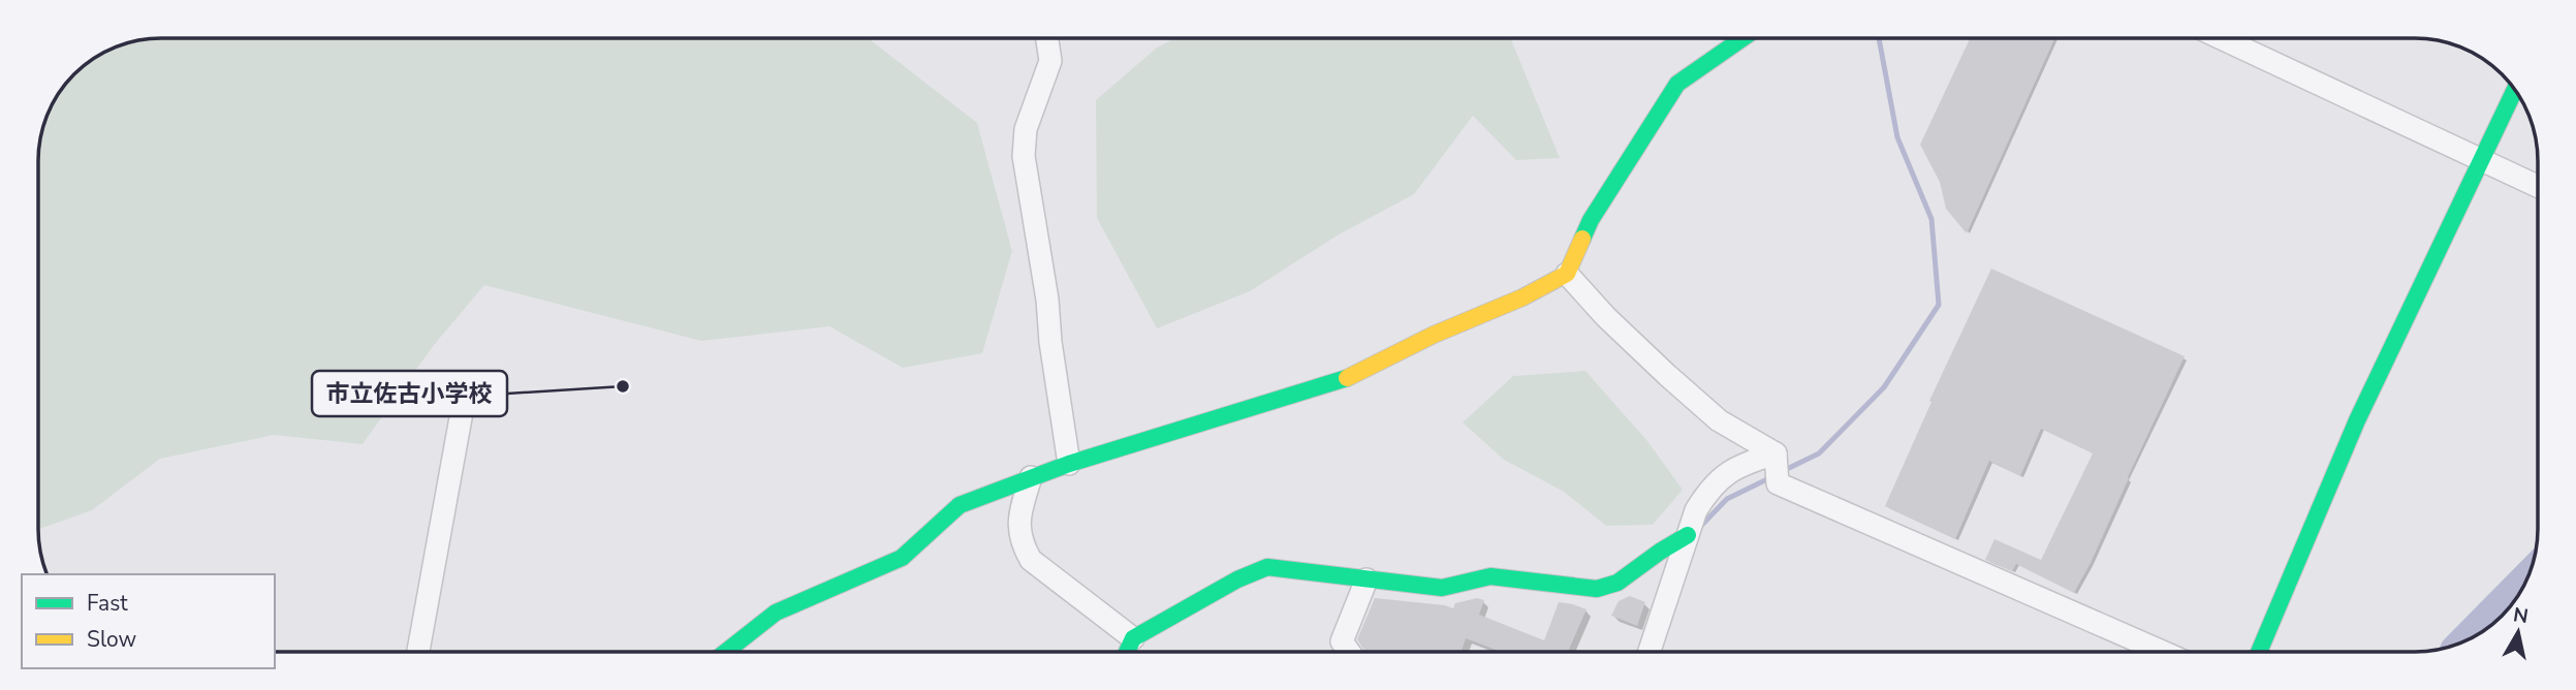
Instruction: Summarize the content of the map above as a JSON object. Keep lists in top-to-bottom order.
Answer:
{
  "places": ["市立佐古小学校"],
  "legend": ["Fast", "Slow"],
  "north": "top"
}
